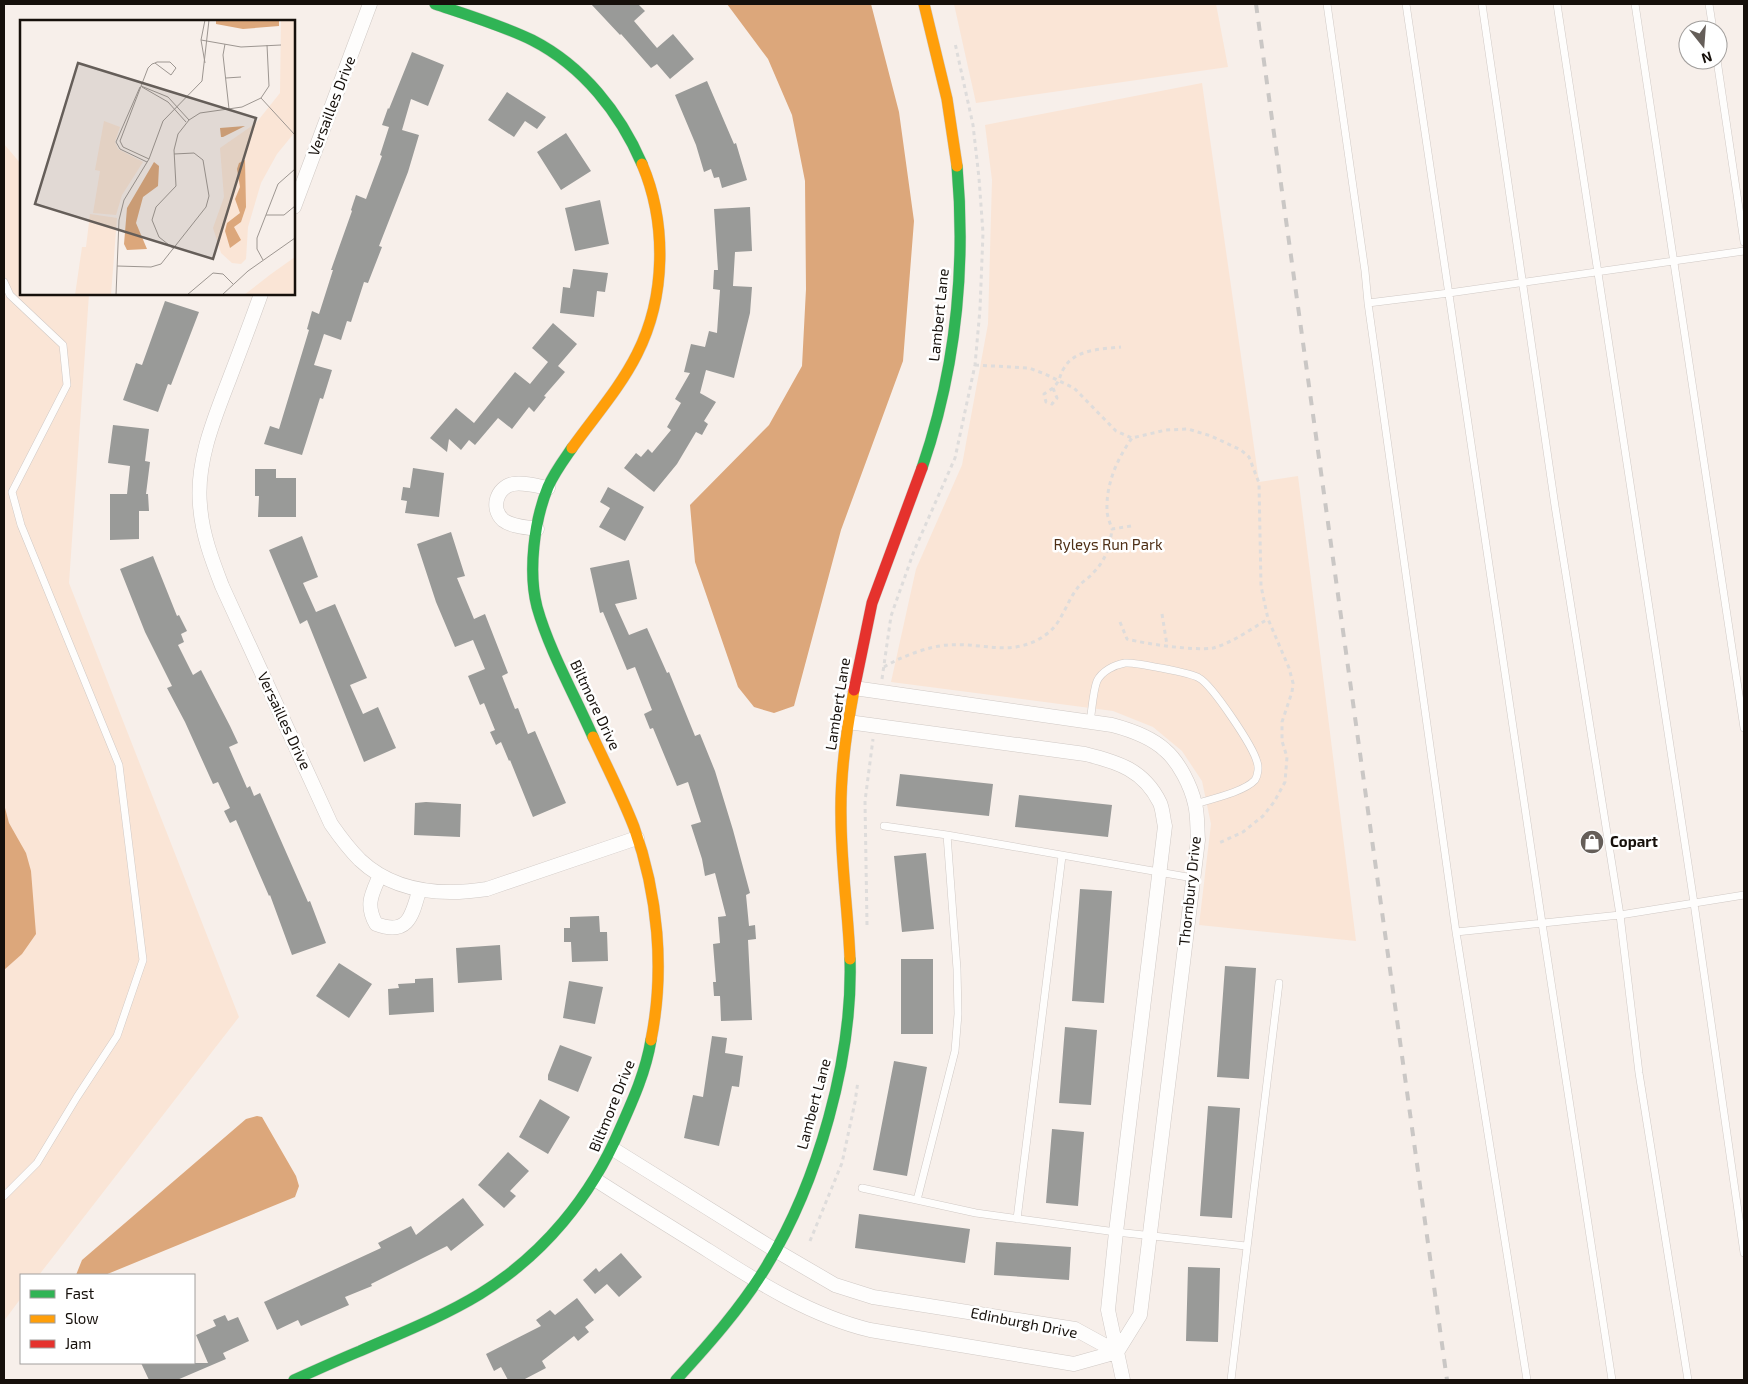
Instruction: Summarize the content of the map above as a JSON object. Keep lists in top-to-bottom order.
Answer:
{
  "streets": {
    "street": [
      "Versailles Drive",
      "Lambert Lane",
      "Biltmore Drive",
      "Thornbury Drive",
      "Edinburgh Drive"
    ]
  },
  "crossings": [
    ["Versailles Drive", "Biltmore Drive"],
    ["Lambert Lane", "Thornbury Drive"],
    ["Lambert Lane", "Edinburgh Drive"],
    ["Biltmore Drive", "Edinburgh Drive"],
    ["Thornbury Drive", "Edinburgh Drive"]
  ],
  "parks": ["Ryleys Run Park"],
  "places": {
    "shop": ["Copart"]
  },
  "legend": ["Fast", "Slow", "Jam"],
  "north": "bottom"
}
